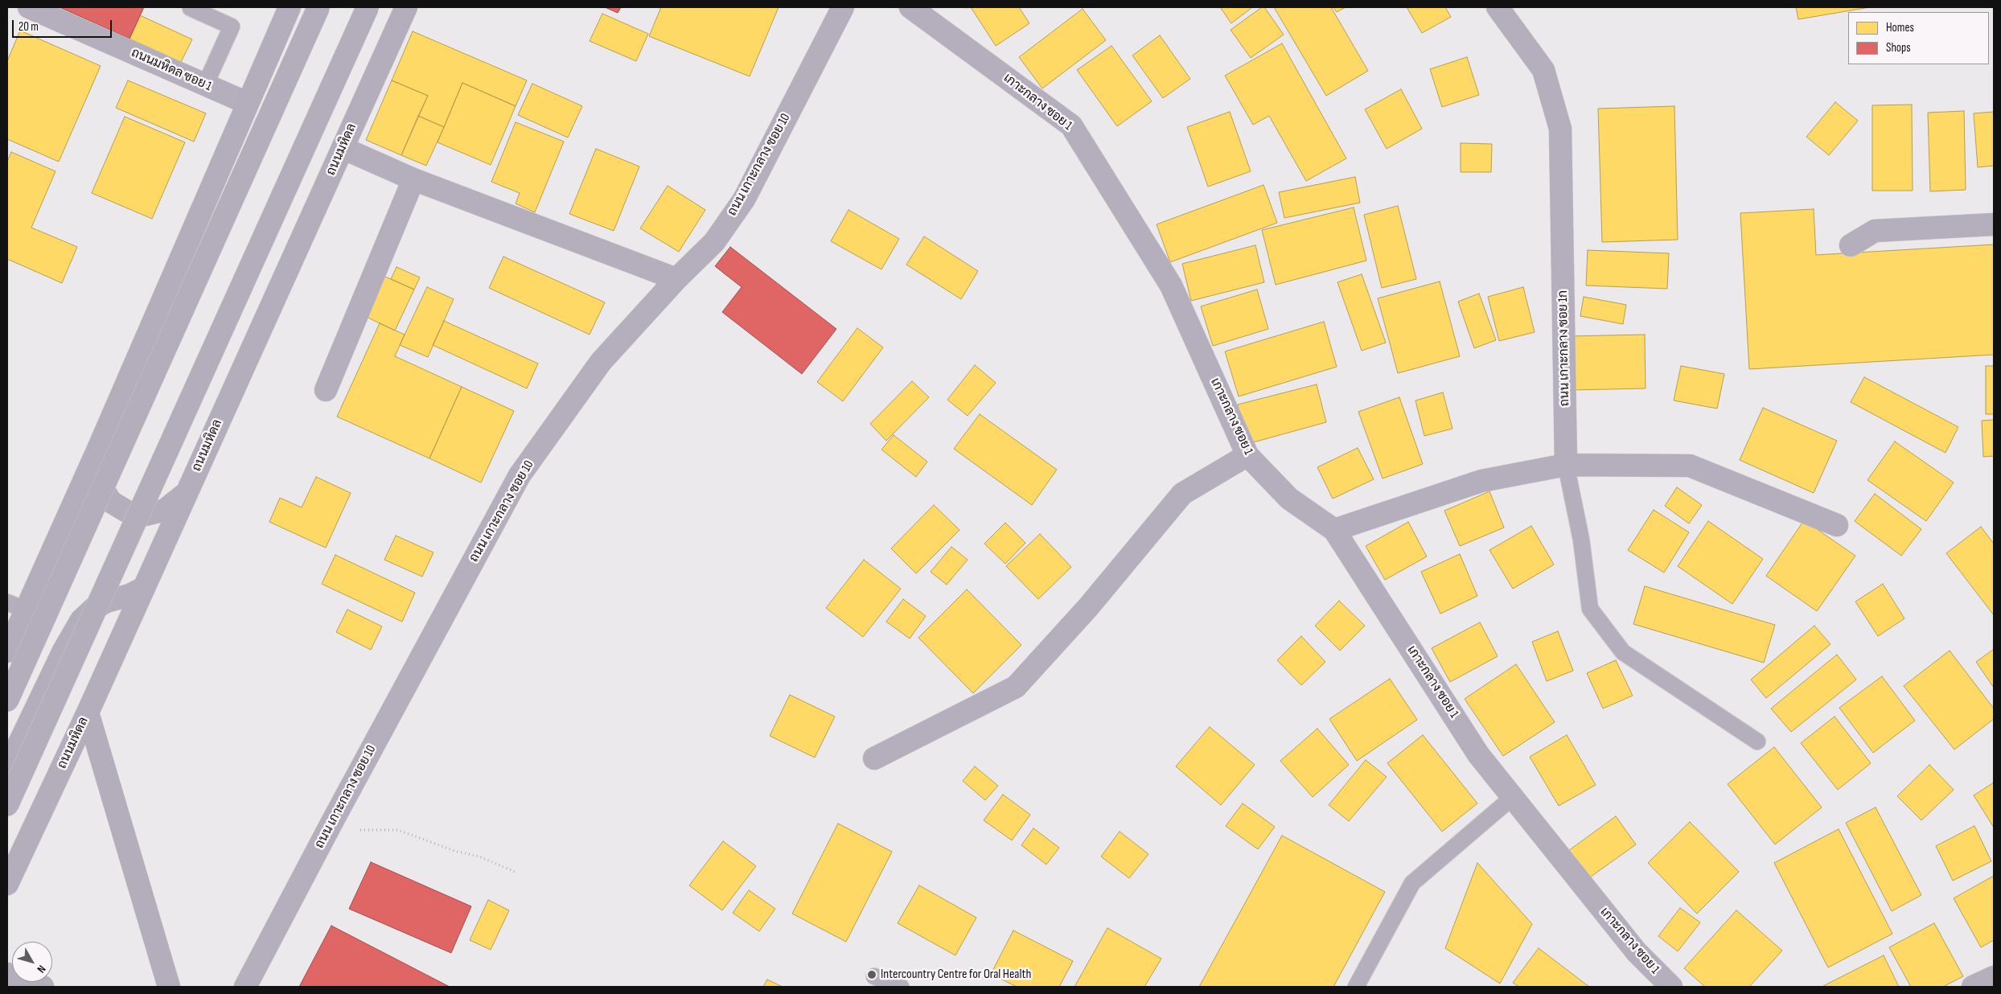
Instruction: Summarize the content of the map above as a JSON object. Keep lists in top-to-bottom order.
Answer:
{
  "streets": {
    "main road": ["ถนนมหิดล"],
    "street": [
      "ถนนมหิดล ซอย 1",
      "เกาะกลาง ซอย 1",
      "ถนน เกาะกลาง ซอย 10",
      "ถนน เกาะกลาง ซอย 1ก"
    ]
  },
  "places": ["Intercountry Centre for Oral Health"],
  "legend": ["Homes", "Shops"],
  "scale_bar": "20 m",
  "north": "bottom right"
}
